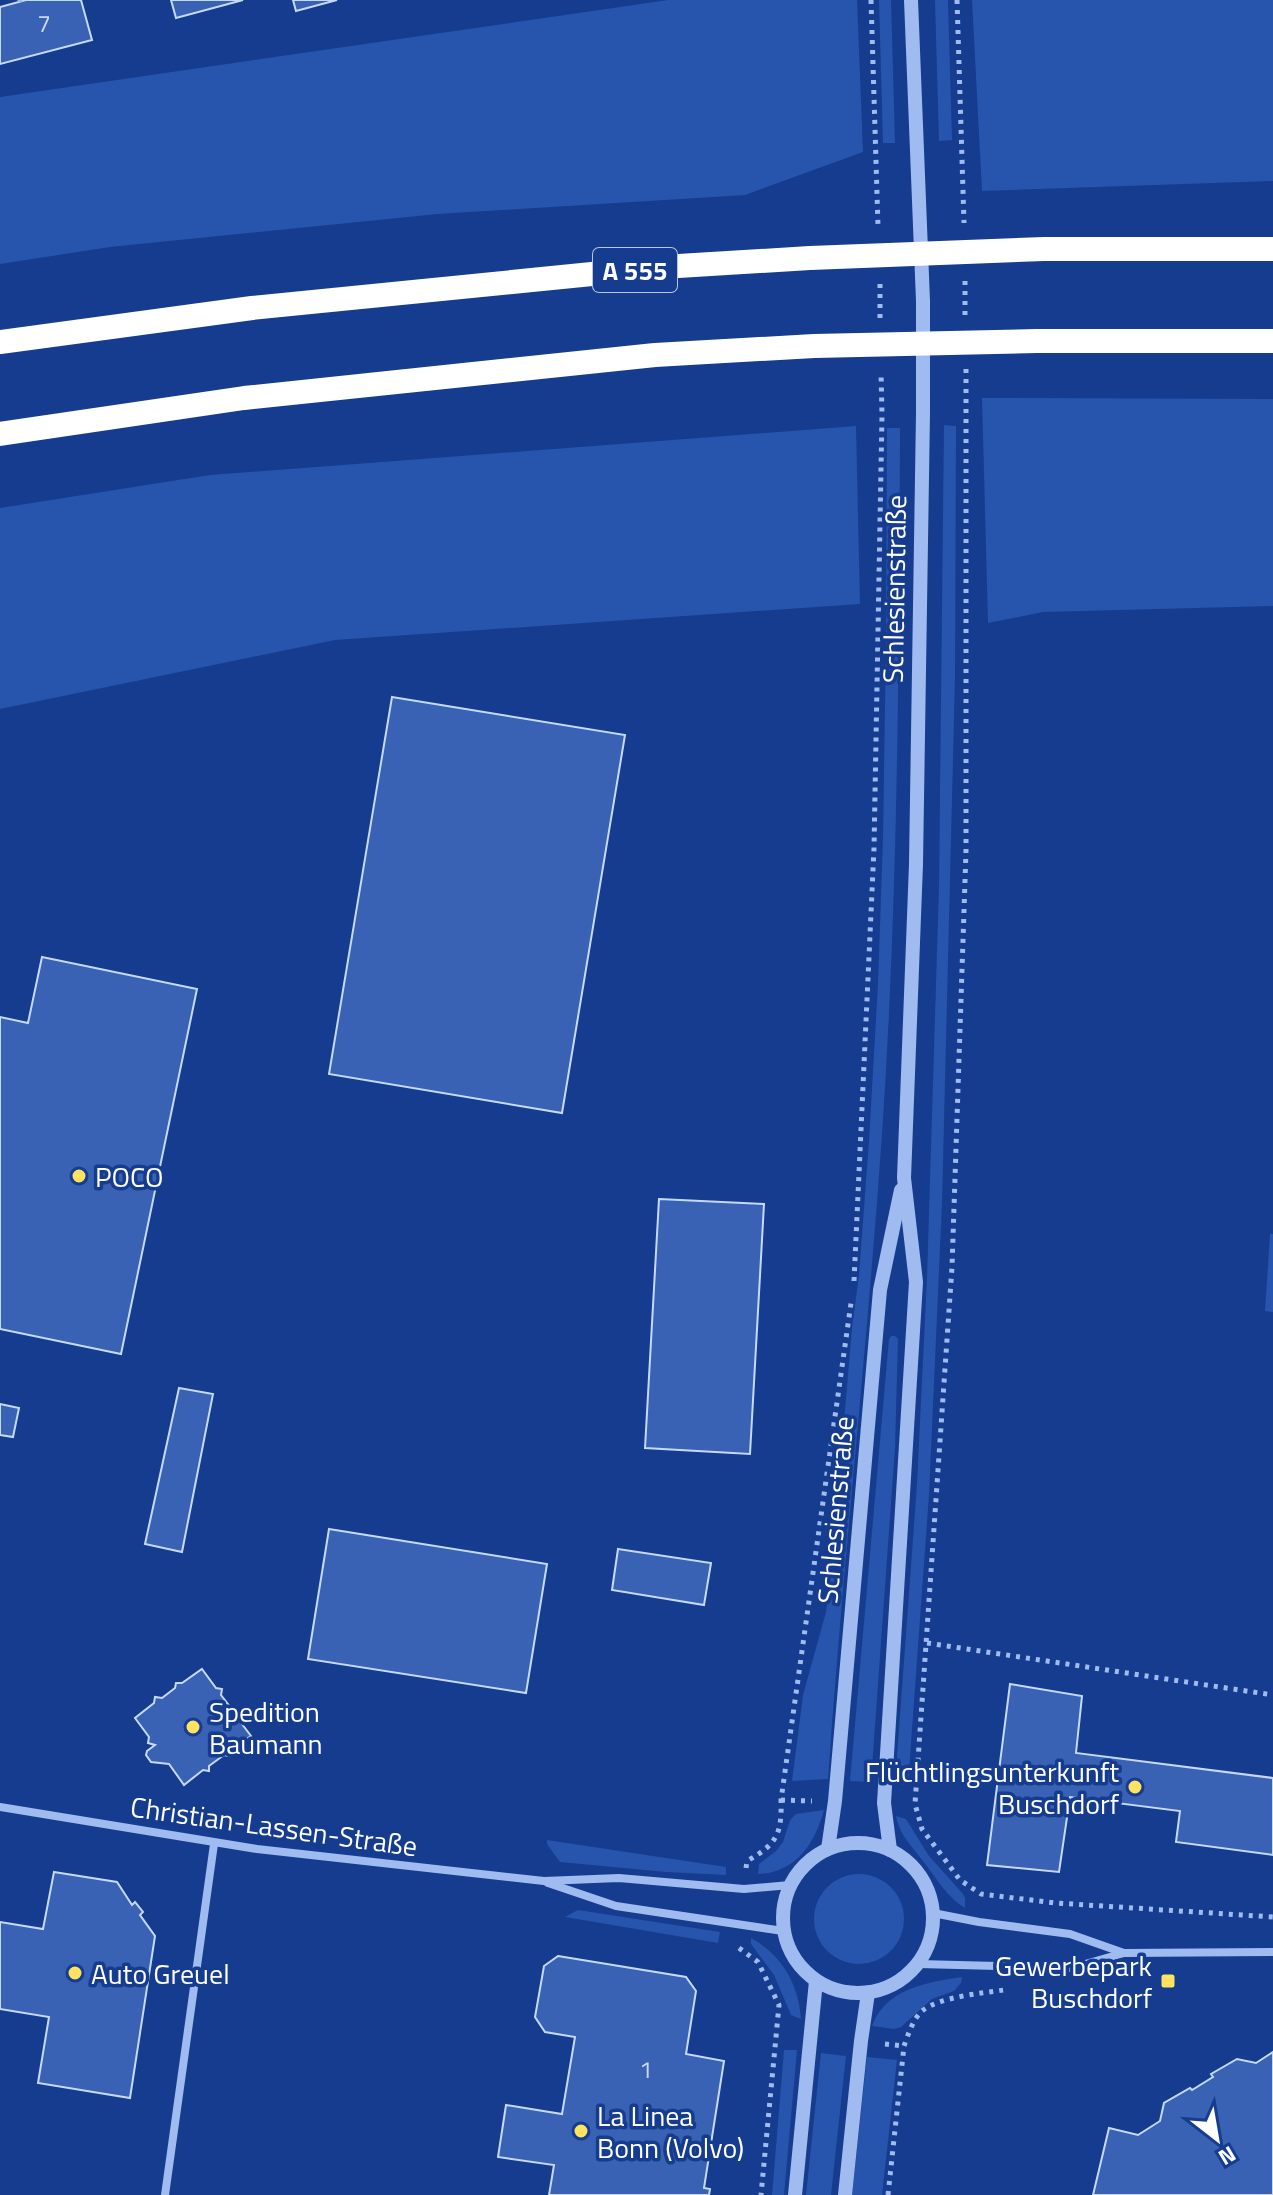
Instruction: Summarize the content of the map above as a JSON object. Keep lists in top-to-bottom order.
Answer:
{
  "streets": {
    "highway": ["A 555"],
    "street": ["Schlesienstraße", "Christian-Lassen-Straße"]
  },
  "crossings": [
    ["Schlesienstraße", "Christian-Lassen-Straße"]
  ],
  "places": {
    "other": [
      "POCO",
      "Spedition Baumann",
      "Flüchtlingsunterkunft Buschdorf",
      "Auto Greuel",
      "La Linea Bonn (Volvo)"
    ],
    "transit": ["Gewerbepark Buschdorf"]
  },
  "house_numbers": ["7", "1"],
  "north": "bottom right"
}
